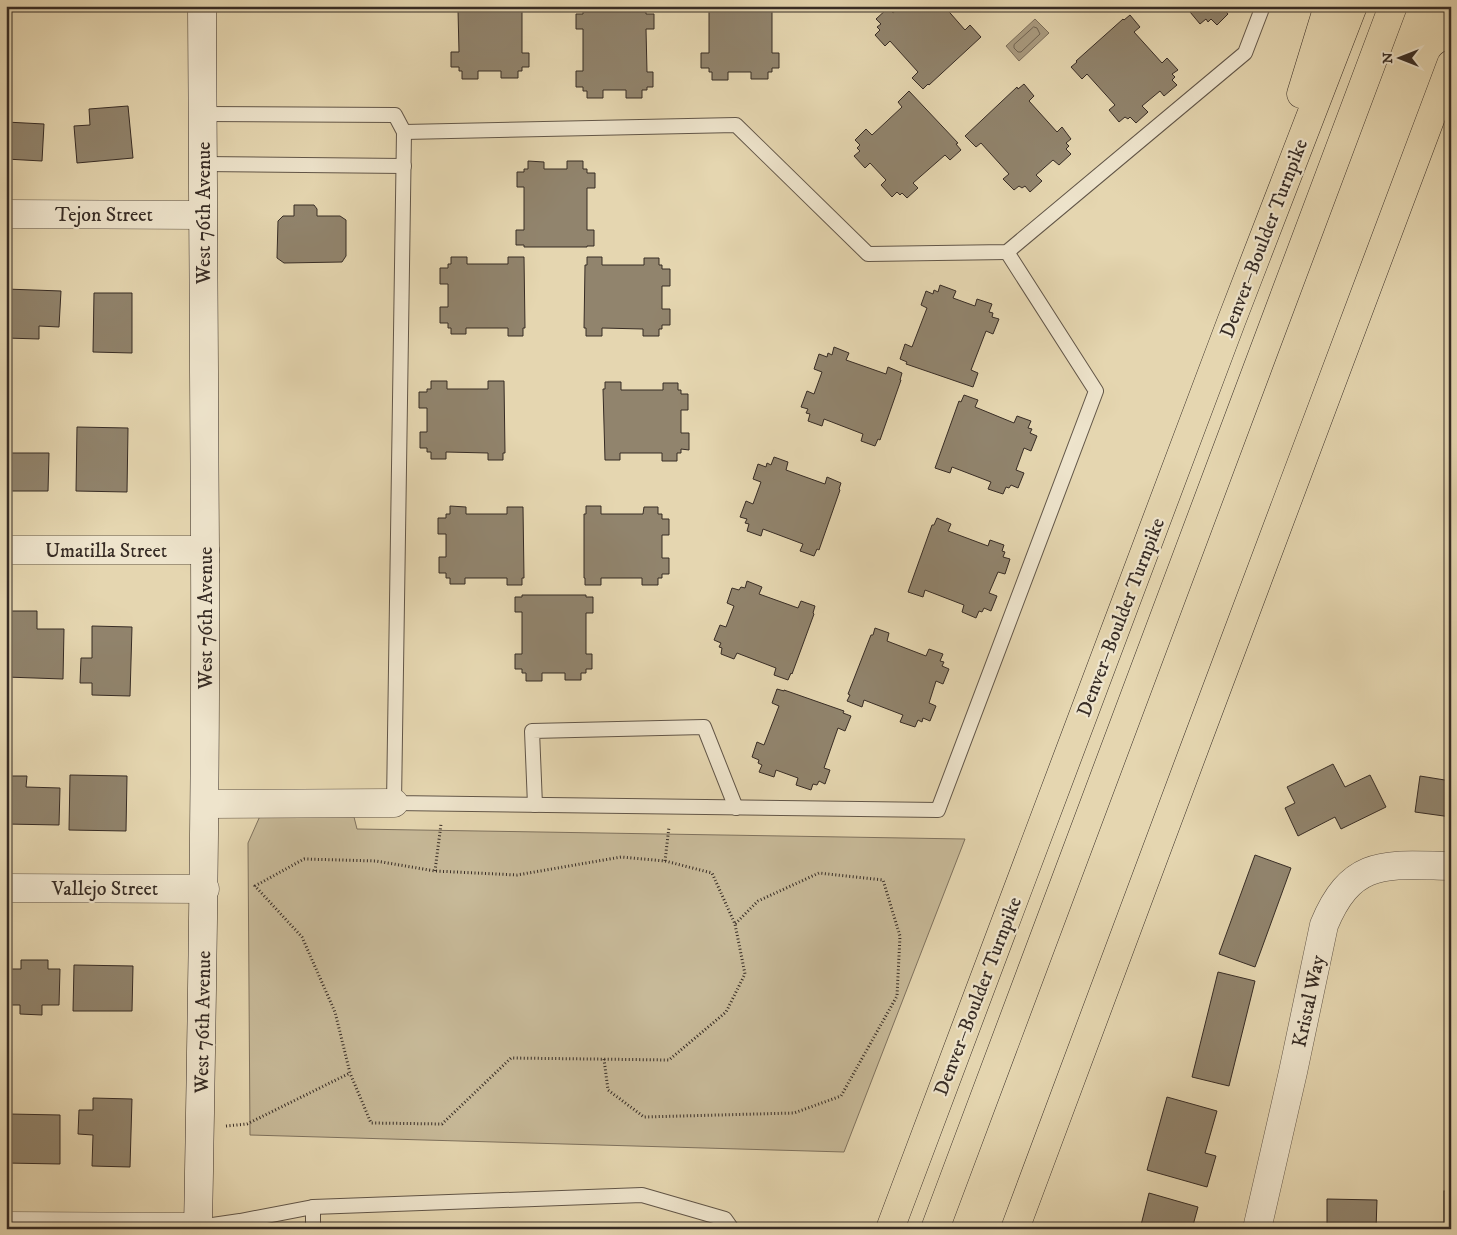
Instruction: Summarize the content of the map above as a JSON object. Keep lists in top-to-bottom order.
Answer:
{
  "streets": {
    "highway": ["Denver–Boulder Turnpike"],
    "street": [
      "West 76th Avenue",
      "Tejon Street",
      "Umatilla Street",
      "Vallejo Street",
      "Kristal Way"
    ]
  },
  "crossings": [
    ["West 76th Avenue", "Tejon Street"],
    ["West 76th Avenue", "Umatilla Street"],
    ["West 76th Avenue", "Vallejo Street"]
  ],
  "north": "left"
}
